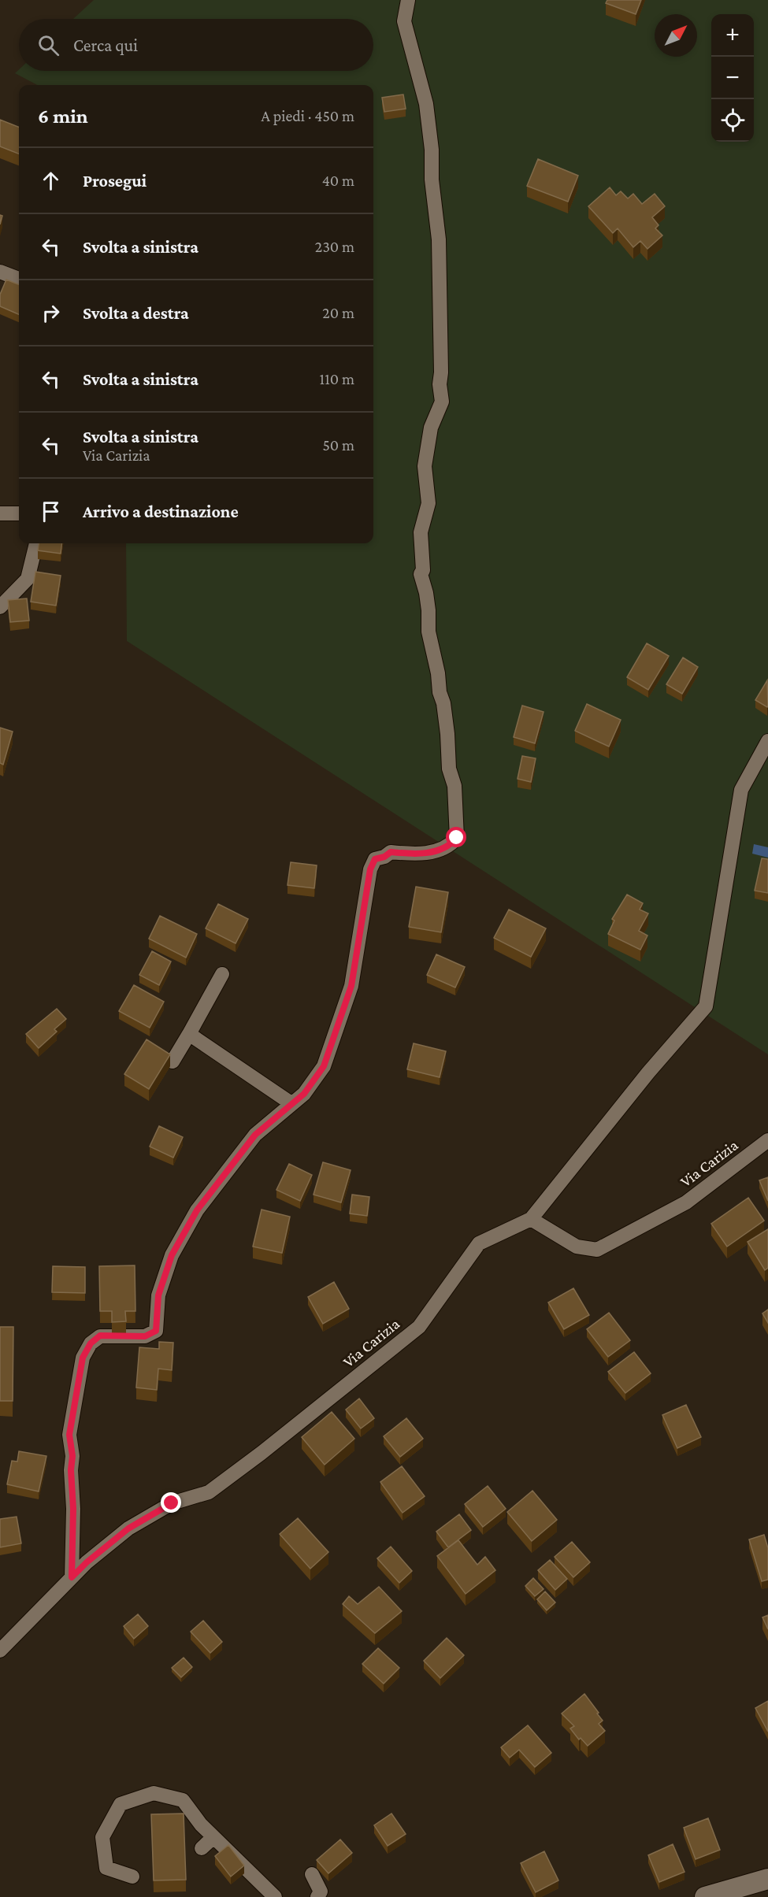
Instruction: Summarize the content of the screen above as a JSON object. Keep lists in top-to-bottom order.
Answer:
{
  "streets": {
    "street": ["Via Carizia"]
  },
  "north": "top right",
  "page": {
    "map_buttons": ["+", "−"],
    "search": "Cerca qui",
    "heading": ["6 min", "A piedi · 450 m"],
    "list": [
      ["Prosegui", "40 m"],
      ["Svolta a sinistra", "230 m"],
      ["Svolta a destra", "20 m"],
      ["Svolta a sinistra", "110 m"],
      ["Svolta a sinistra", "Via Carizia", "50 m"],
      "Arrivo a destinazione"
    ]
  }
}
